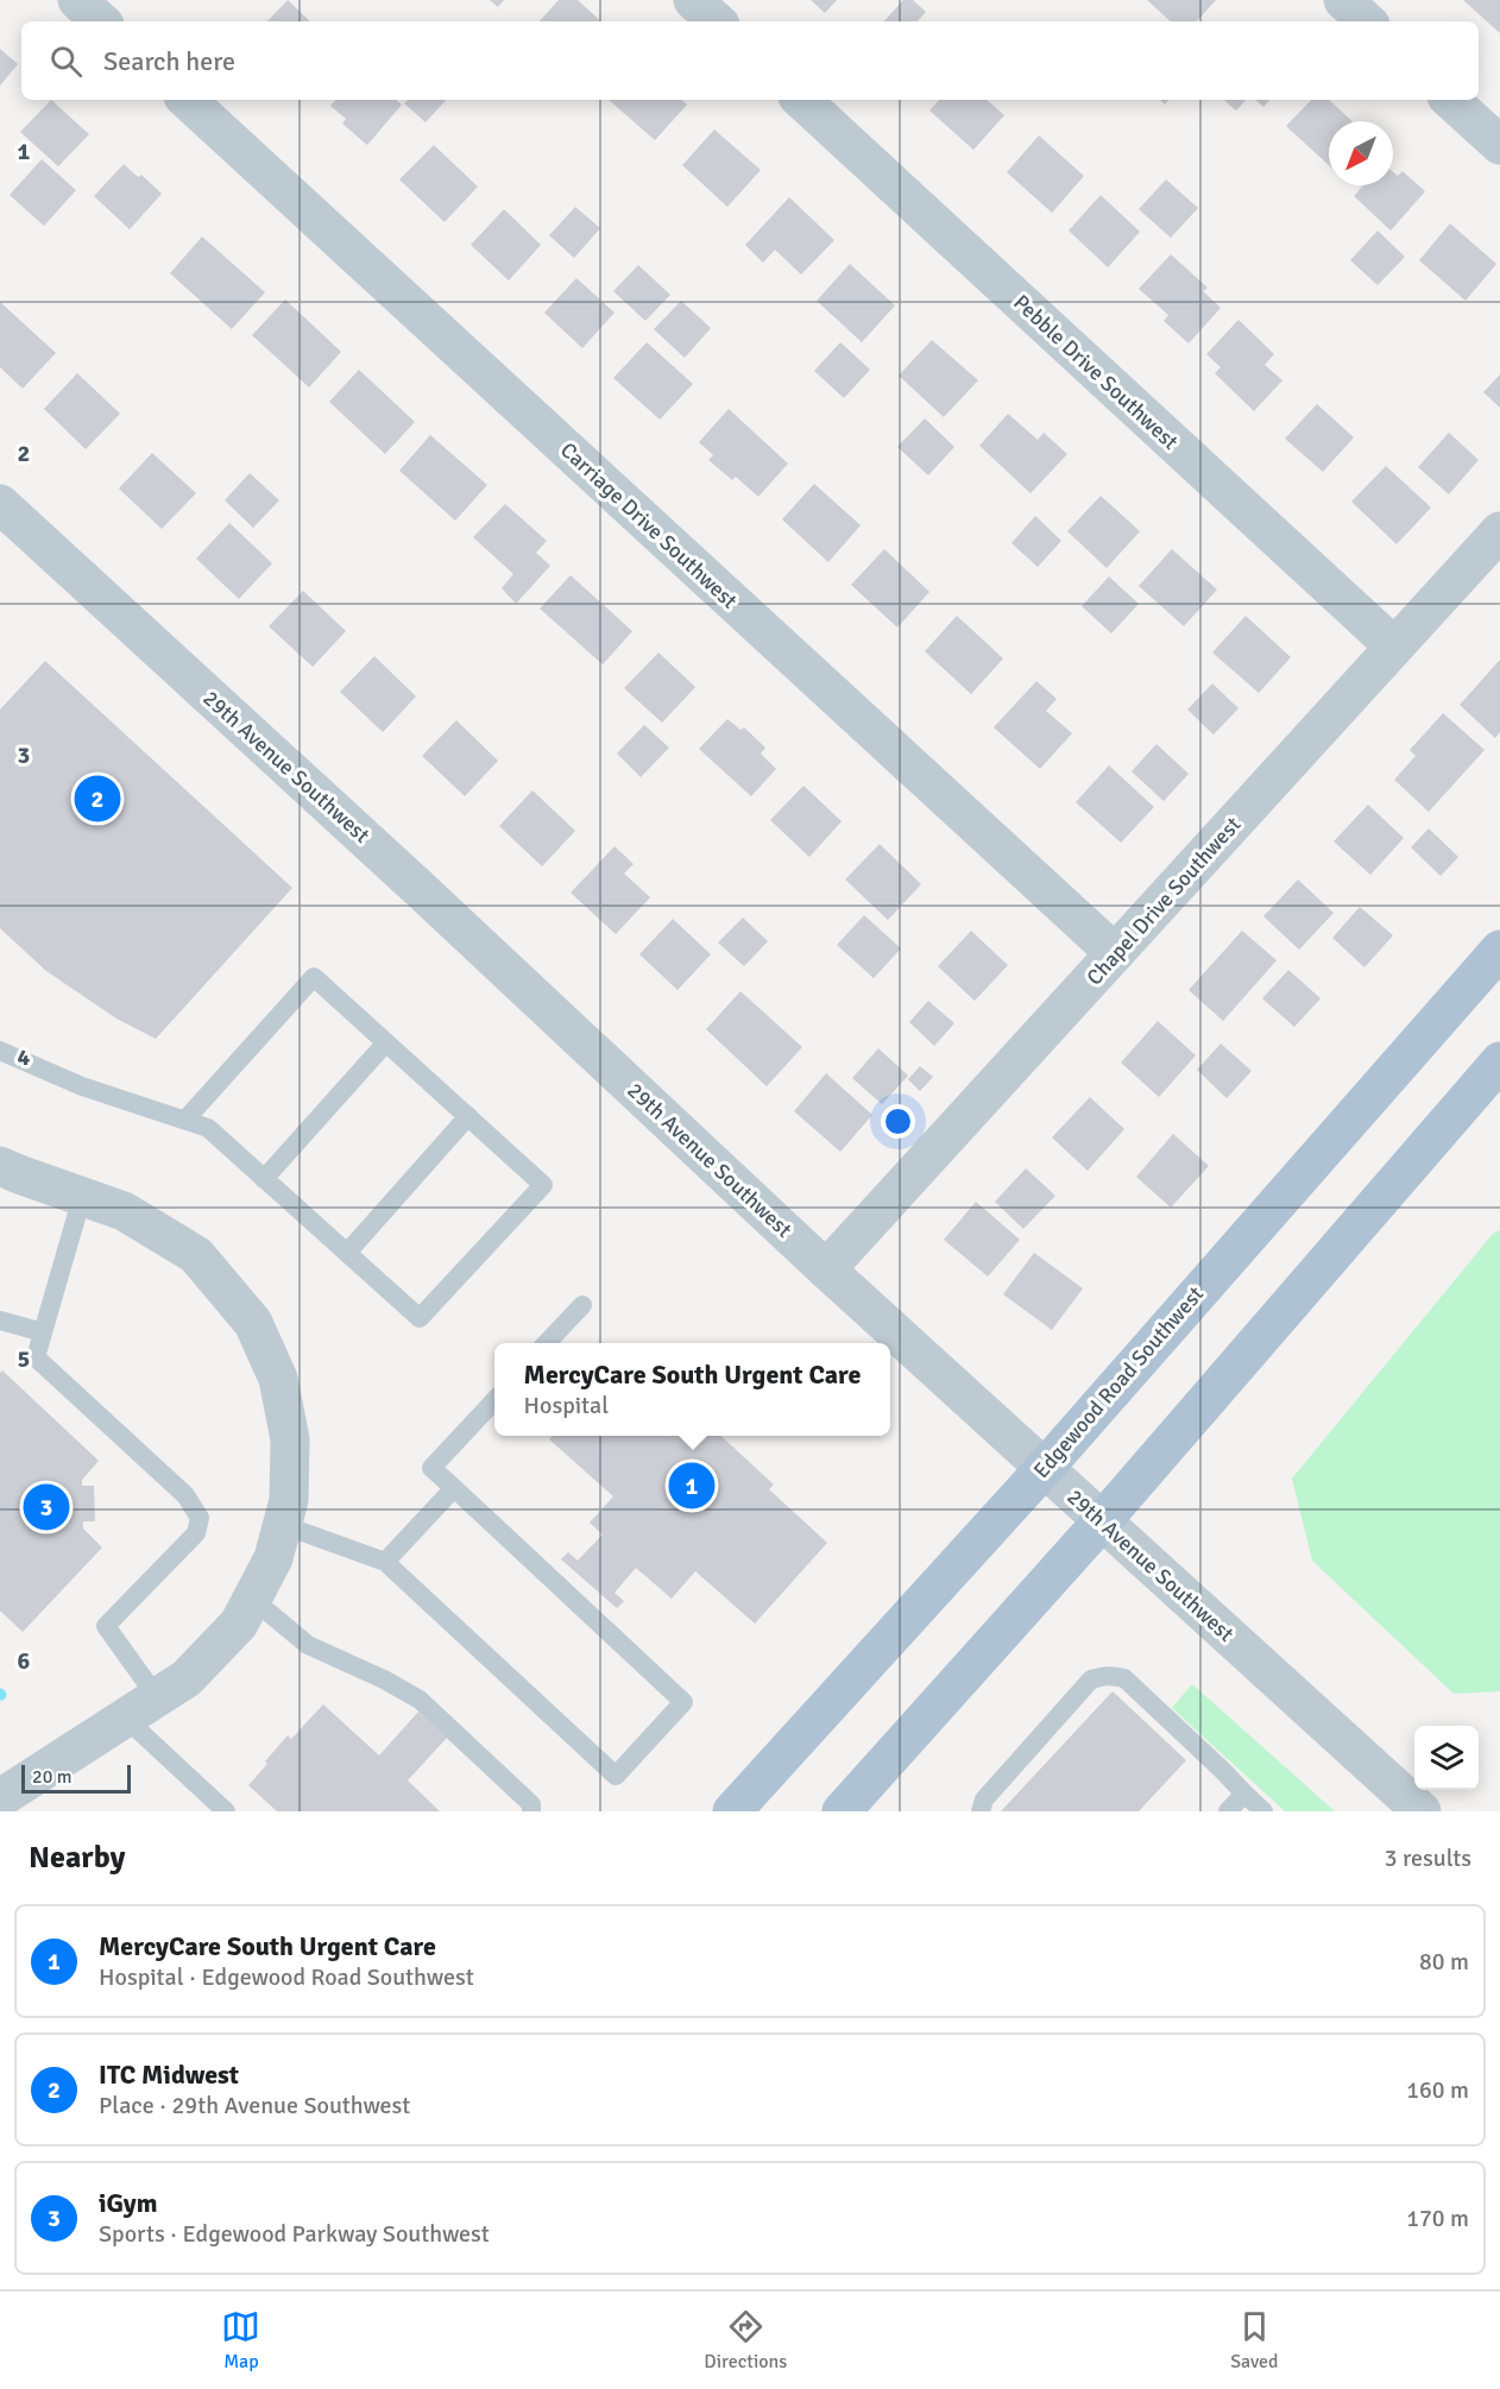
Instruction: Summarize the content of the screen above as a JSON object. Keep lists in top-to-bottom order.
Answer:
{
  "streets": {
    "main road": ["Edgewood Road Southwest"],
    "street": [
      "Pebble Drive Southwest",
      "Carriage Drive Southwest",
      "29th Avenue Southwest",
      "Chapel Drive Southwest"
    ]
  },
  "crossings": [
    ["Pebble Drive Southwest", "Chapel Drive Southwest"],
    ["Carriage Drive Southwest", "Chapel Drive Southwest"],
    ["29th Avenue Southwest", "Chapel Drive Southwest"],
    ["29th Avenue Southwest", "Edgewood Road Southwest"]
  ],
  "scale_bar": "20 m",
  "north": "bottom left",
  "page": {
    "search": "Search here",
    "pins": ["2", "1", "3"],
    "popup": ["MercyCare South Urgent Care", "Hospital"],
    "scale": "20 m",
    "heading": ["Nearby", "3 results"],
    "list": [
      {
        "mark": "1",
        "name": "MercyCare South Urgent Care",
        "note": "Hospital · Edgewood Road Southwest",
        "value": "80 m"
      },
      {
        "mark": "2",
        "name": "ITC Midwest",
        "note": "Place · 29th Avenue Southwest",
        "value": "160 m"
      },
      {
        "mark": "3",
        "name": "iGym",
        "note": "Sports · Edgewood Parkway Southwest",
        "value": "170 m"
      }
    ],
    "nav": ["Map", "Directions", "Saved"]
  },
  "grid": {
    "rows": [
      "1",
      "2",
      "3",
      "4",
      "5",
      "6"
    ]
  }
}
